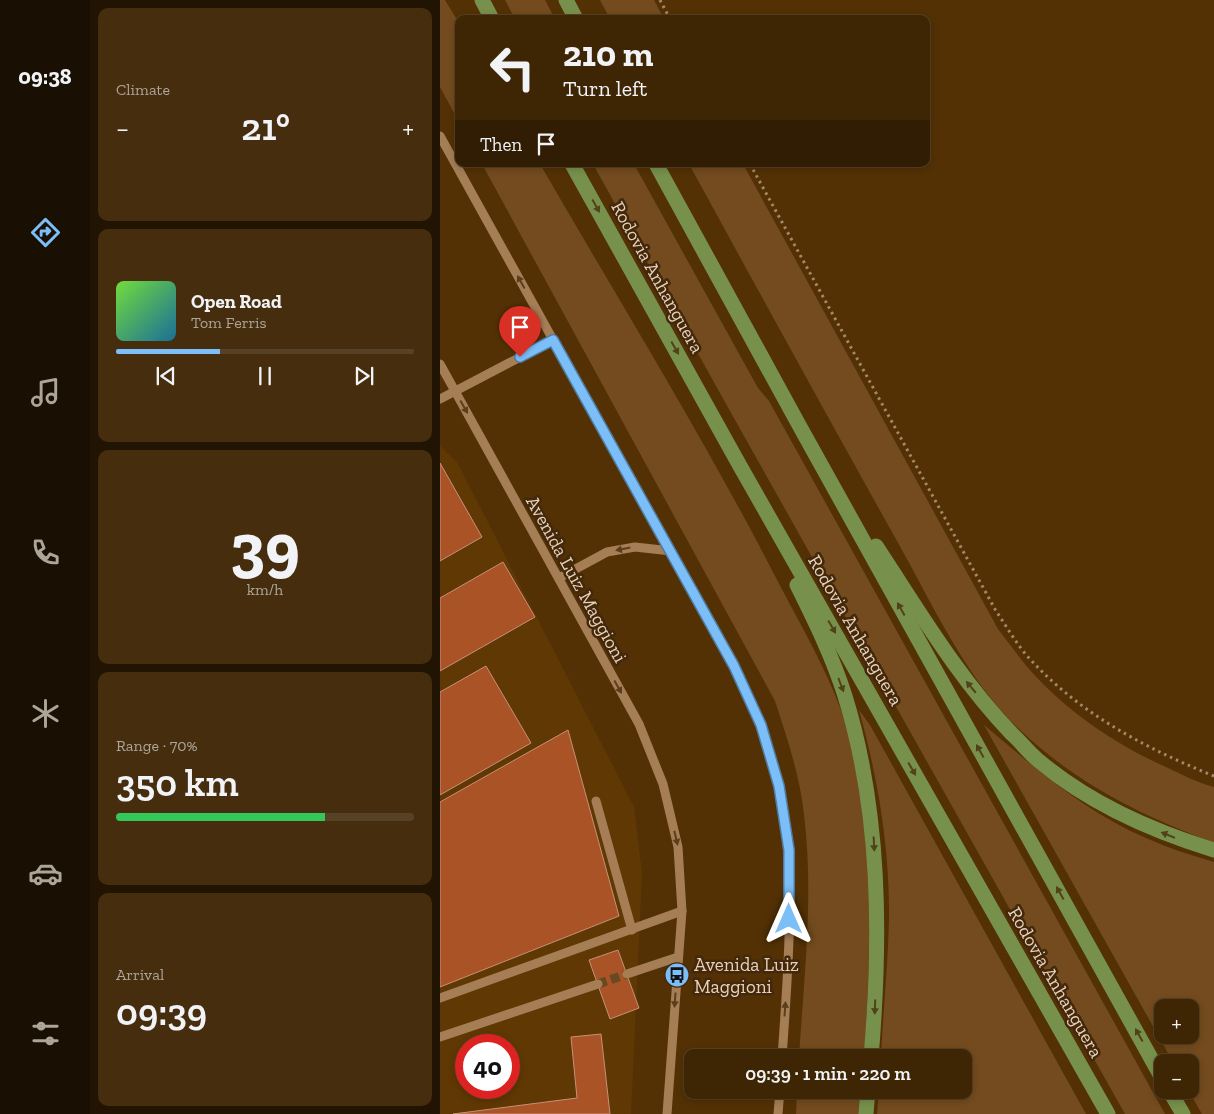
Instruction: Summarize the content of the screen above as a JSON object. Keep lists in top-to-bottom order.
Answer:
{
  "streets": {
    "highway": ["Rodovia Anhanguera"],
    "street": ["Avenida Luiz Maggioni"]
  },
  "one_way": ["Avenida Luiz Maggioni"],
  "places": {
    "bus stop": ["Avenida Luiz Maggioni"]
  },
  "page": {
    "tabs": "09:38",
    "tile": [
      "Climate",
      ["39", "km/h"],
      ["Range · 70%", "350 km"],
      ["Arrival", "09:39"]
    ],
    "turn": ["210 m", "Turn left"],
    "heat": ["−", "21°", "+"],
    "then": "Then",
    "song": ["Open Road", "Tom Ferris"],
    "map_buttons": ["+", "−"],
    "limit": "40",
    "trip": "09:39 · 1 min · 220 m"
  }
}
